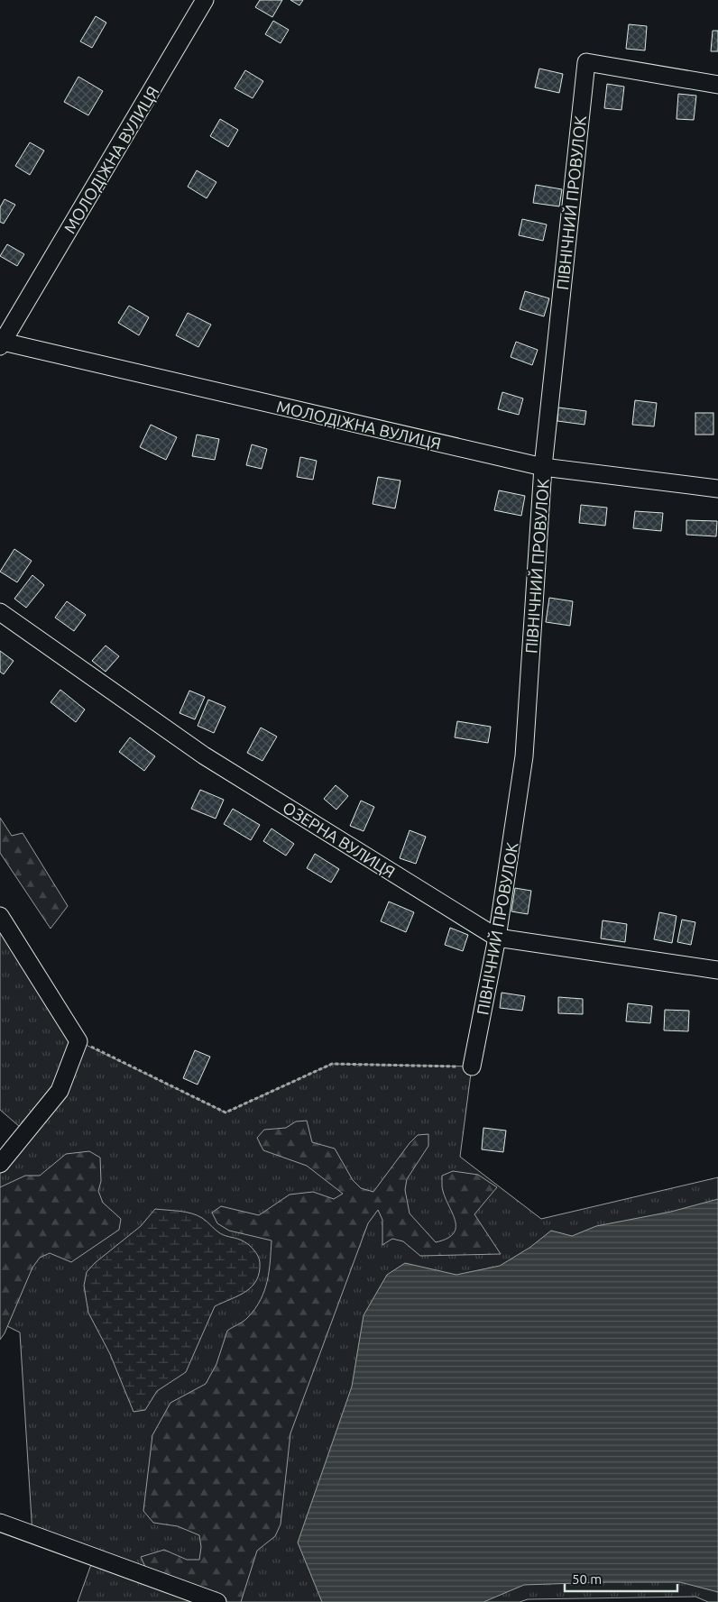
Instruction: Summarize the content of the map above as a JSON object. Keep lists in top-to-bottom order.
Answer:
{
  "streets": {
    "street": ["МОЛОДІЖНА ВУЛИЦЯ", "ПІВНІЧНИЙ ПРОВУЛОК", "ОЗЕРНА ВУЛИЦЯ"]
  },
  "crossings": [
    ["МОЛОДІЖНА ВУЛИЦЯ", "ПІВНІЧНИЙ ПРОВУЛОК"],
    ["ПІВНІЧНИЙ ПРОВУЛОК", "ОЗЕРНА ВУЛИЦЯ"]
  ],
  "scale_bar": "50 m"
}
